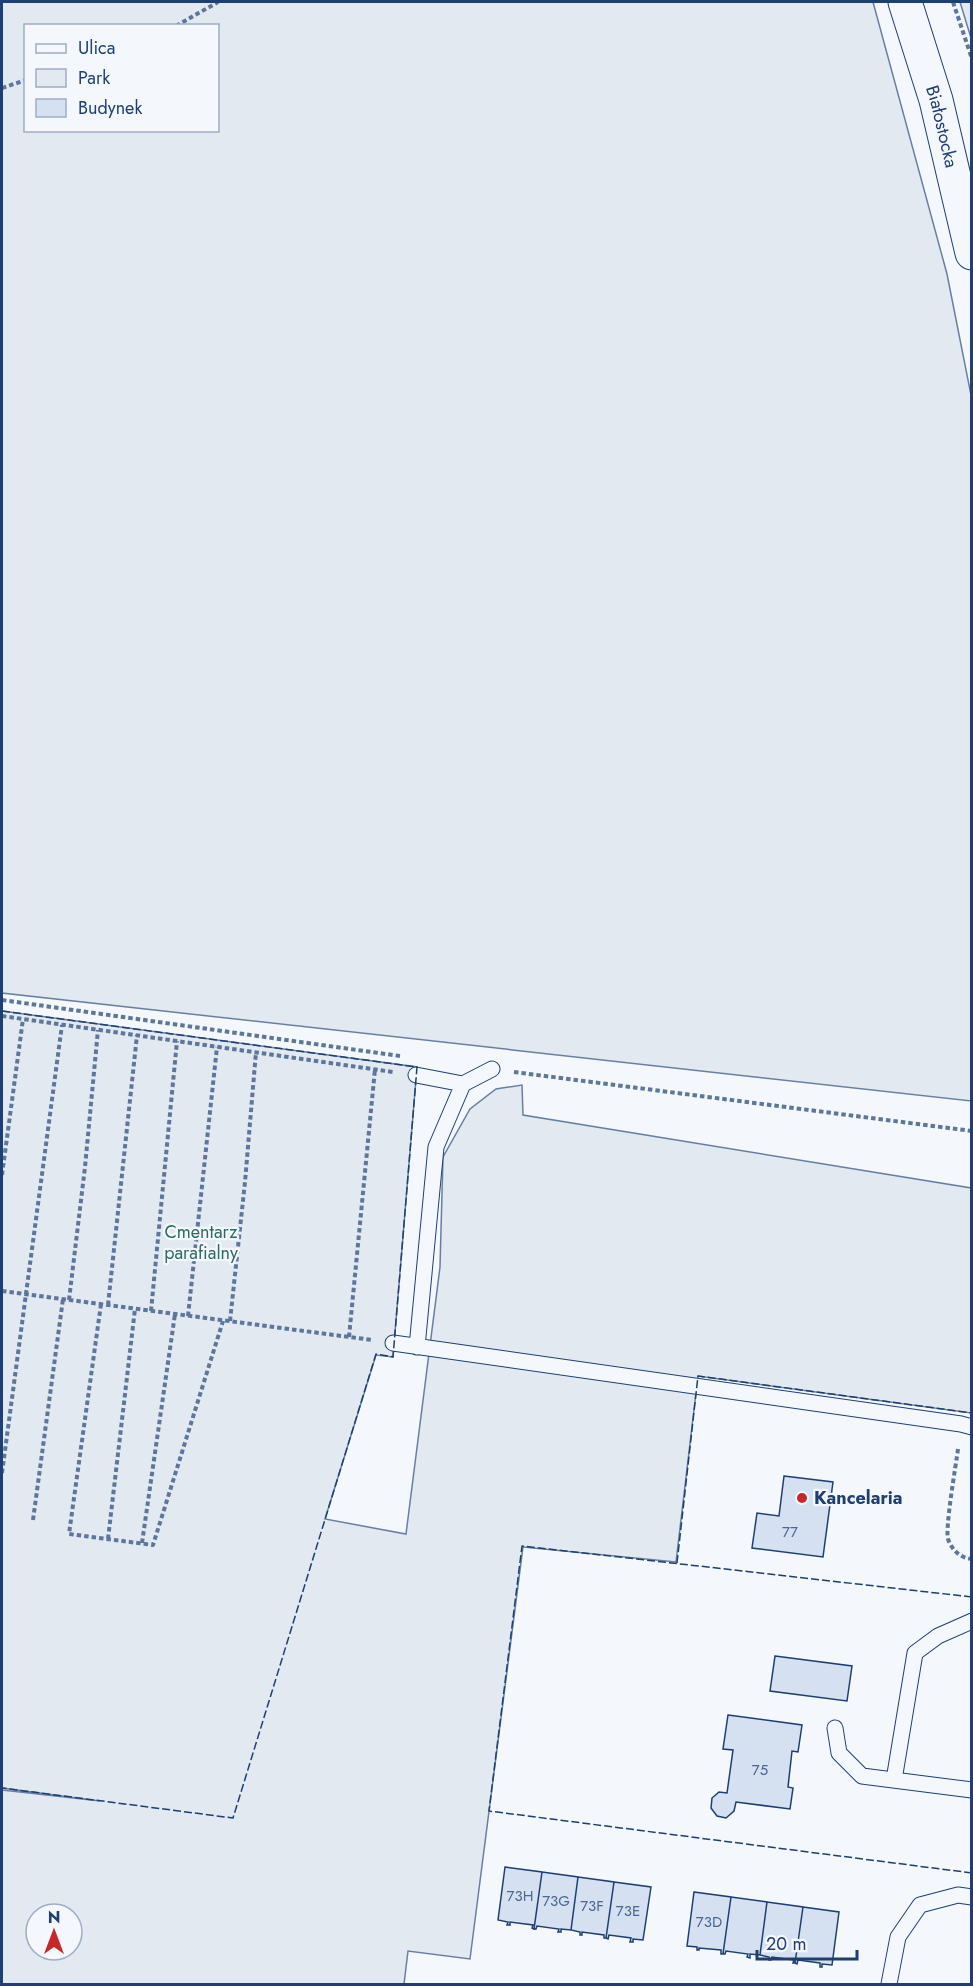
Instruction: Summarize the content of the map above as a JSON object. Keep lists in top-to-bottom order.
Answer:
{
  "streets": {
    "street": ["Białostocka"]
  },
  "parks": ["Cmentarz parafialny"],
  "places": ["Kancelaria"],
  "house_numbers": [
    "77",
    "75",
    "73H",
    "73G",
    "73F",
    "73E",
    "73D"
  ],
  "legend": ["Ulica", "Park", "Budynek"],
  "scale_bar": "20 m",
  "north": "top"
}
